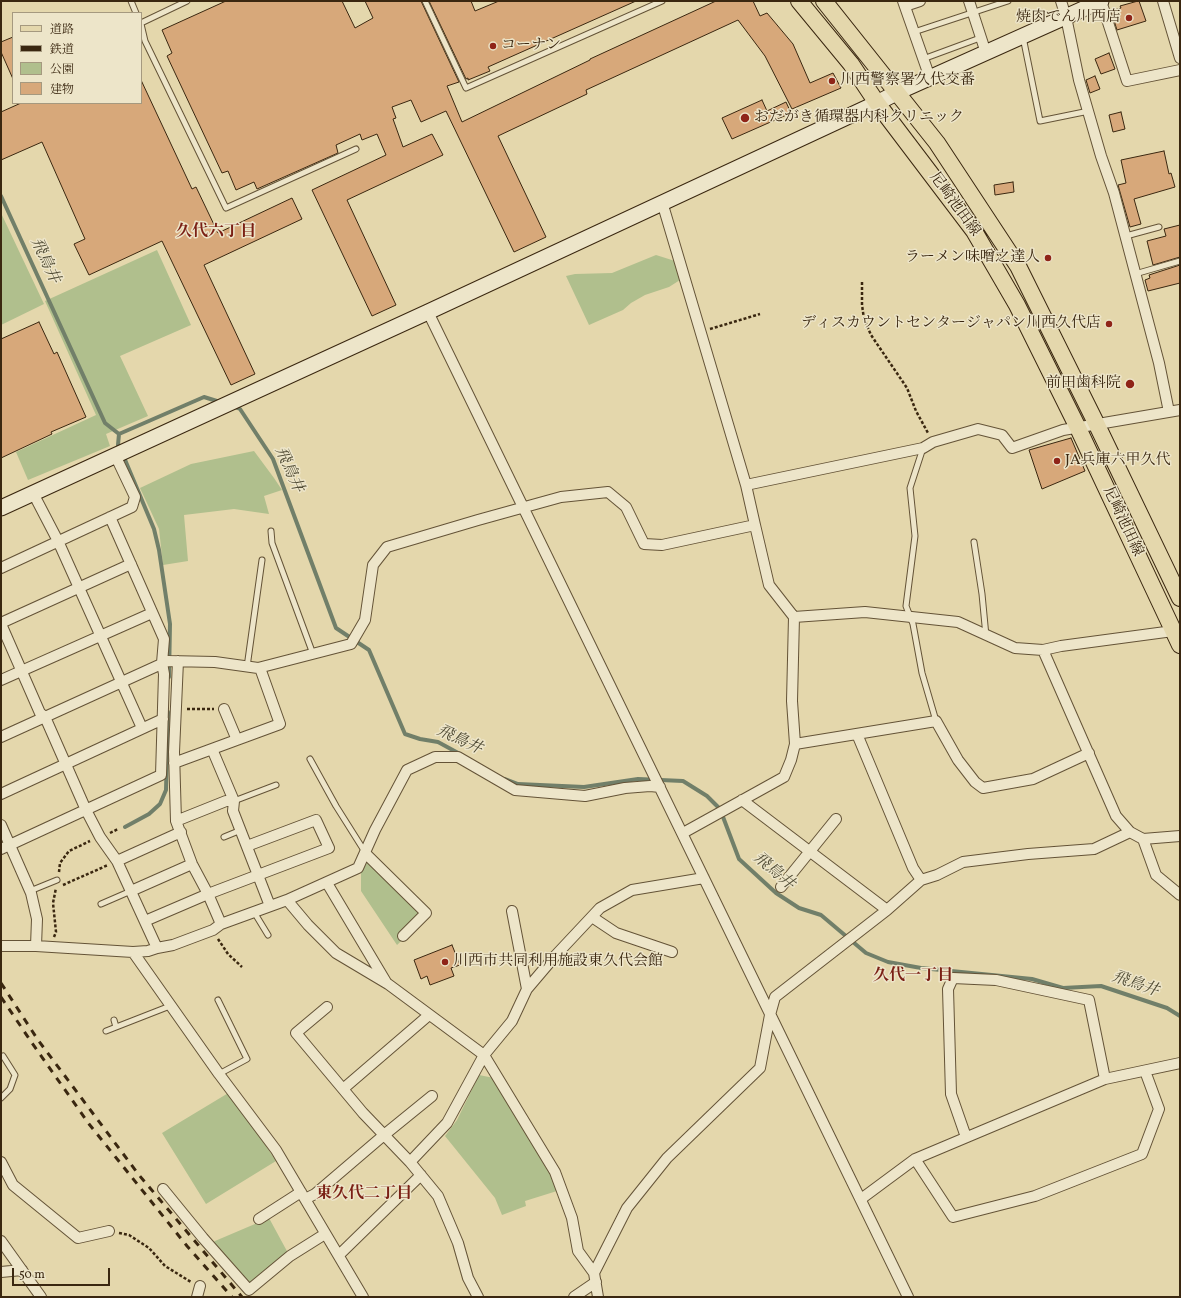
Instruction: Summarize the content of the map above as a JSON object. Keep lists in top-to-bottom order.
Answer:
{
  "streets": {
    "main road": ["尼崎池田線"]
  },
  "districts": ["久代六丁目", "久代一丁目", "東久代二丁目"],
  "water": ["飛鳥井"],
  "places": [
    "焼肉でん川西店",
    "コーナン",
    "川西警察署久代交番",
    "おだがき循環器内科クリニック",
    "ラーメン味噌之達人",
    "ディスカウントセンタージャパン川西久代店",
    "前田歯科院",
    "JA兵庫六甲久代",
    "川西市共同利用施設東久代会館"
  ],
  "legend": [
    "道路",
    "鉄道",
    "公園",
    "建物"
  ],
  "scale_bar": "50 m"
}
